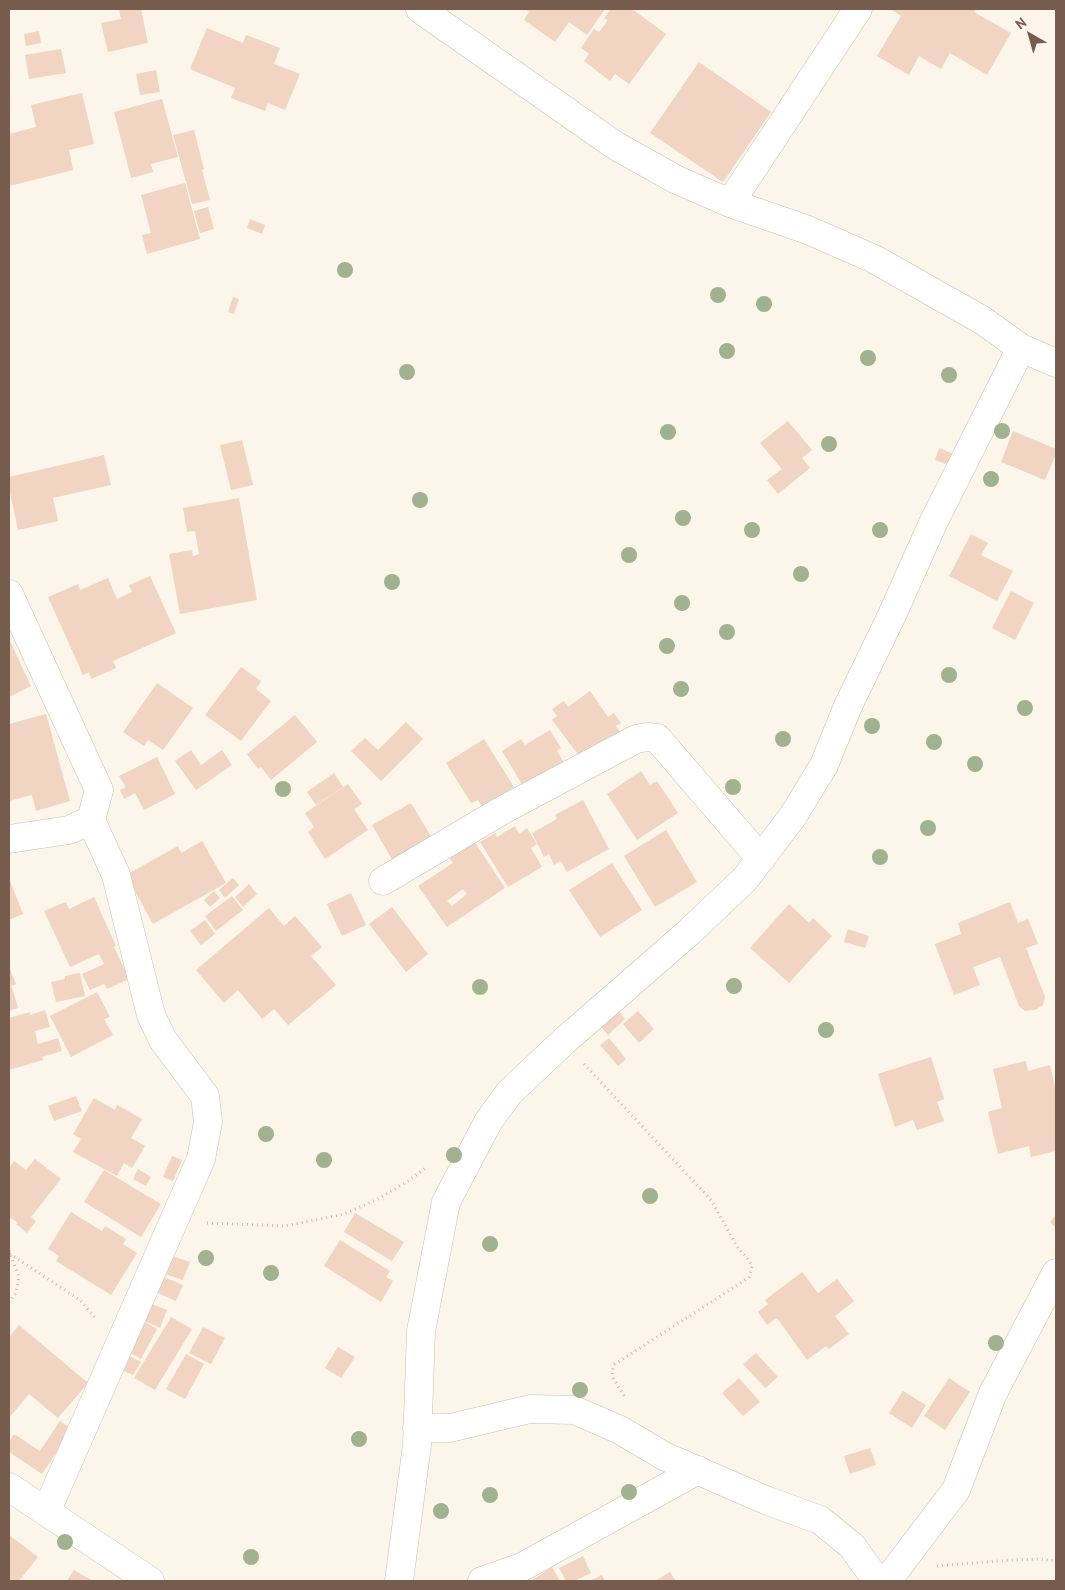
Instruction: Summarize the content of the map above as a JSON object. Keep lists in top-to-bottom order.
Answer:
{
  "north": "top left"
}
